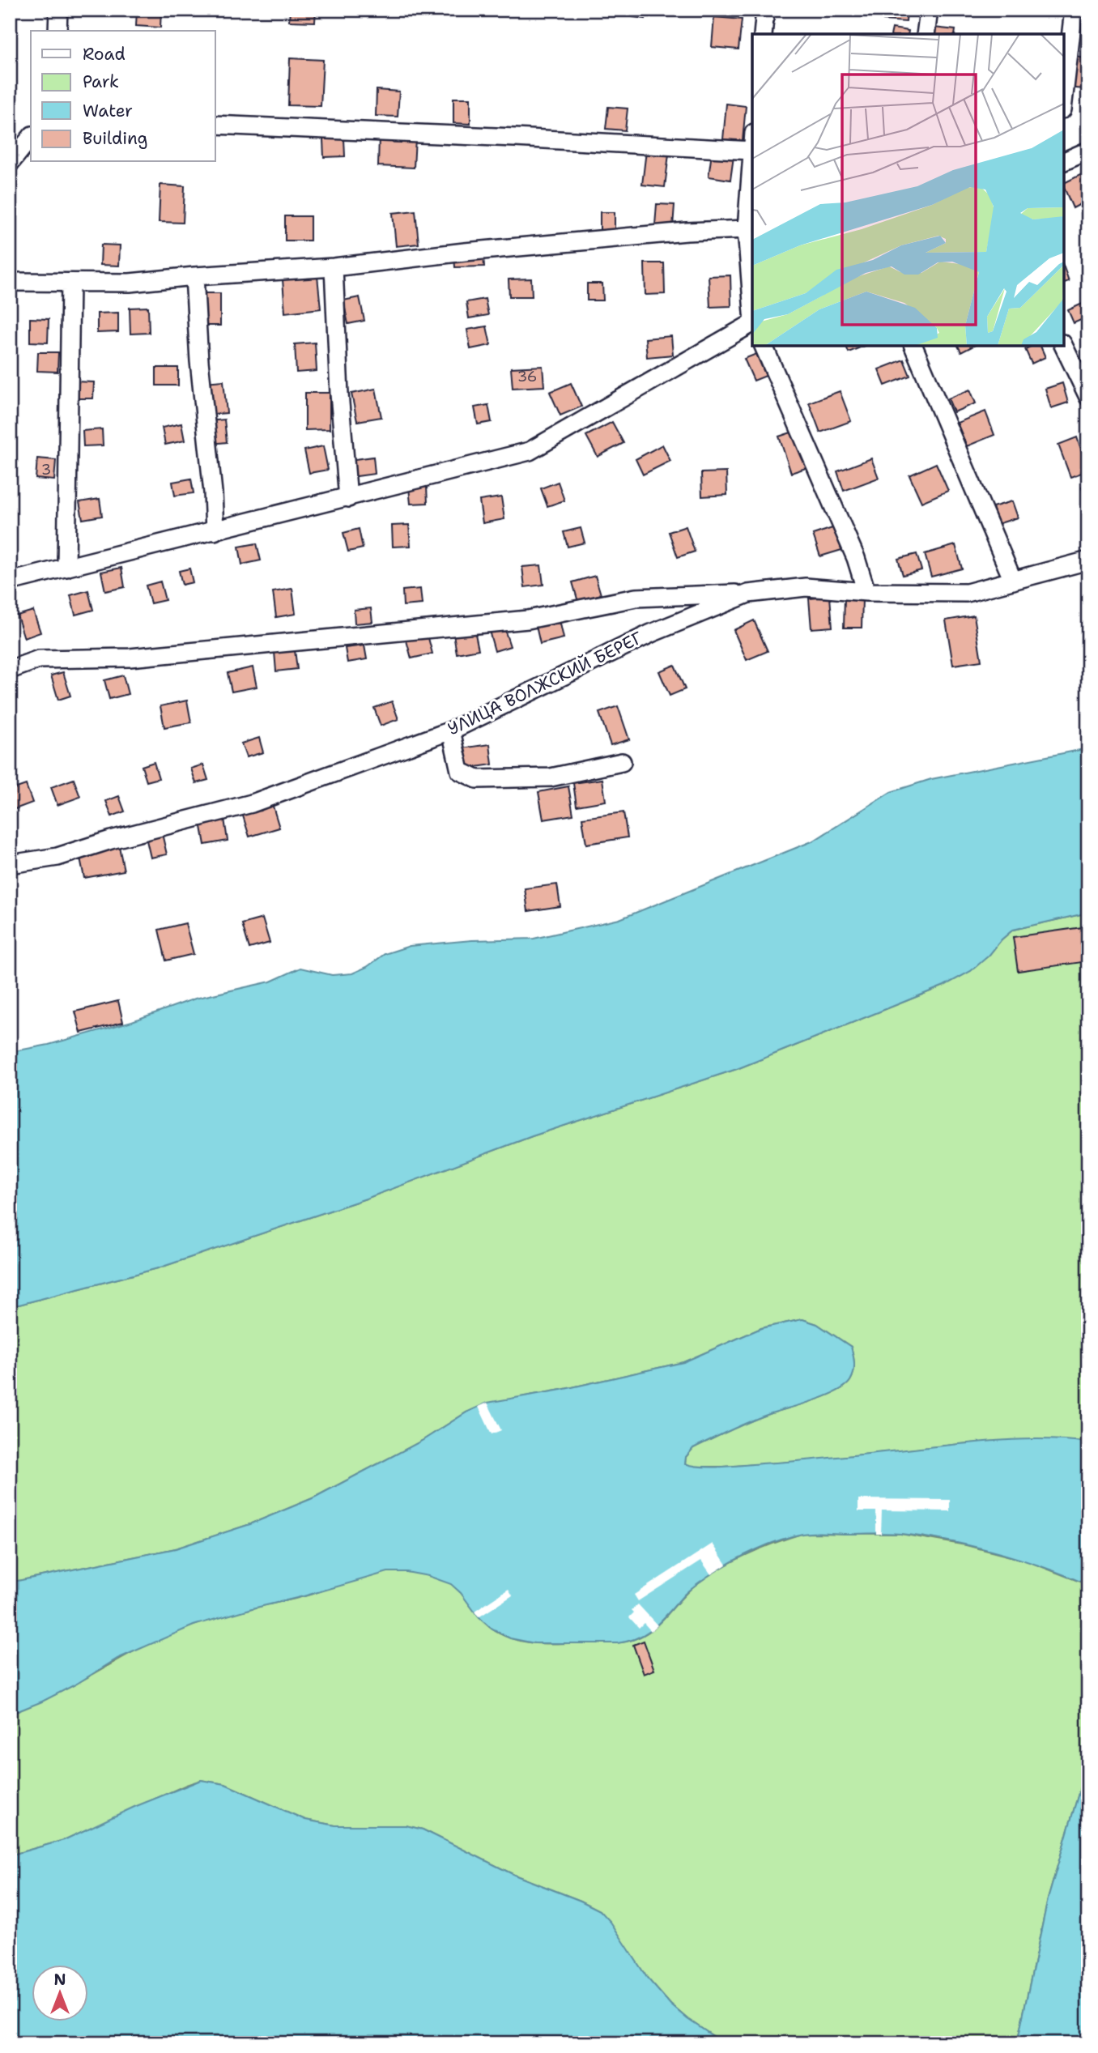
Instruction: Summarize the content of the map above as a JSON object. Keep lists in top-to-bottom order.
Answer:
{
  "streets": {
    "street": ["УЛИЦА ВОЛЖСКИЙ БЕРЕГ"]
  },
  "house_numbers": ["36", "3"],
  "legend": [
    "Road",
    "Park",
    "Water",
    "Building"
  ],
  "north": "top"
}
